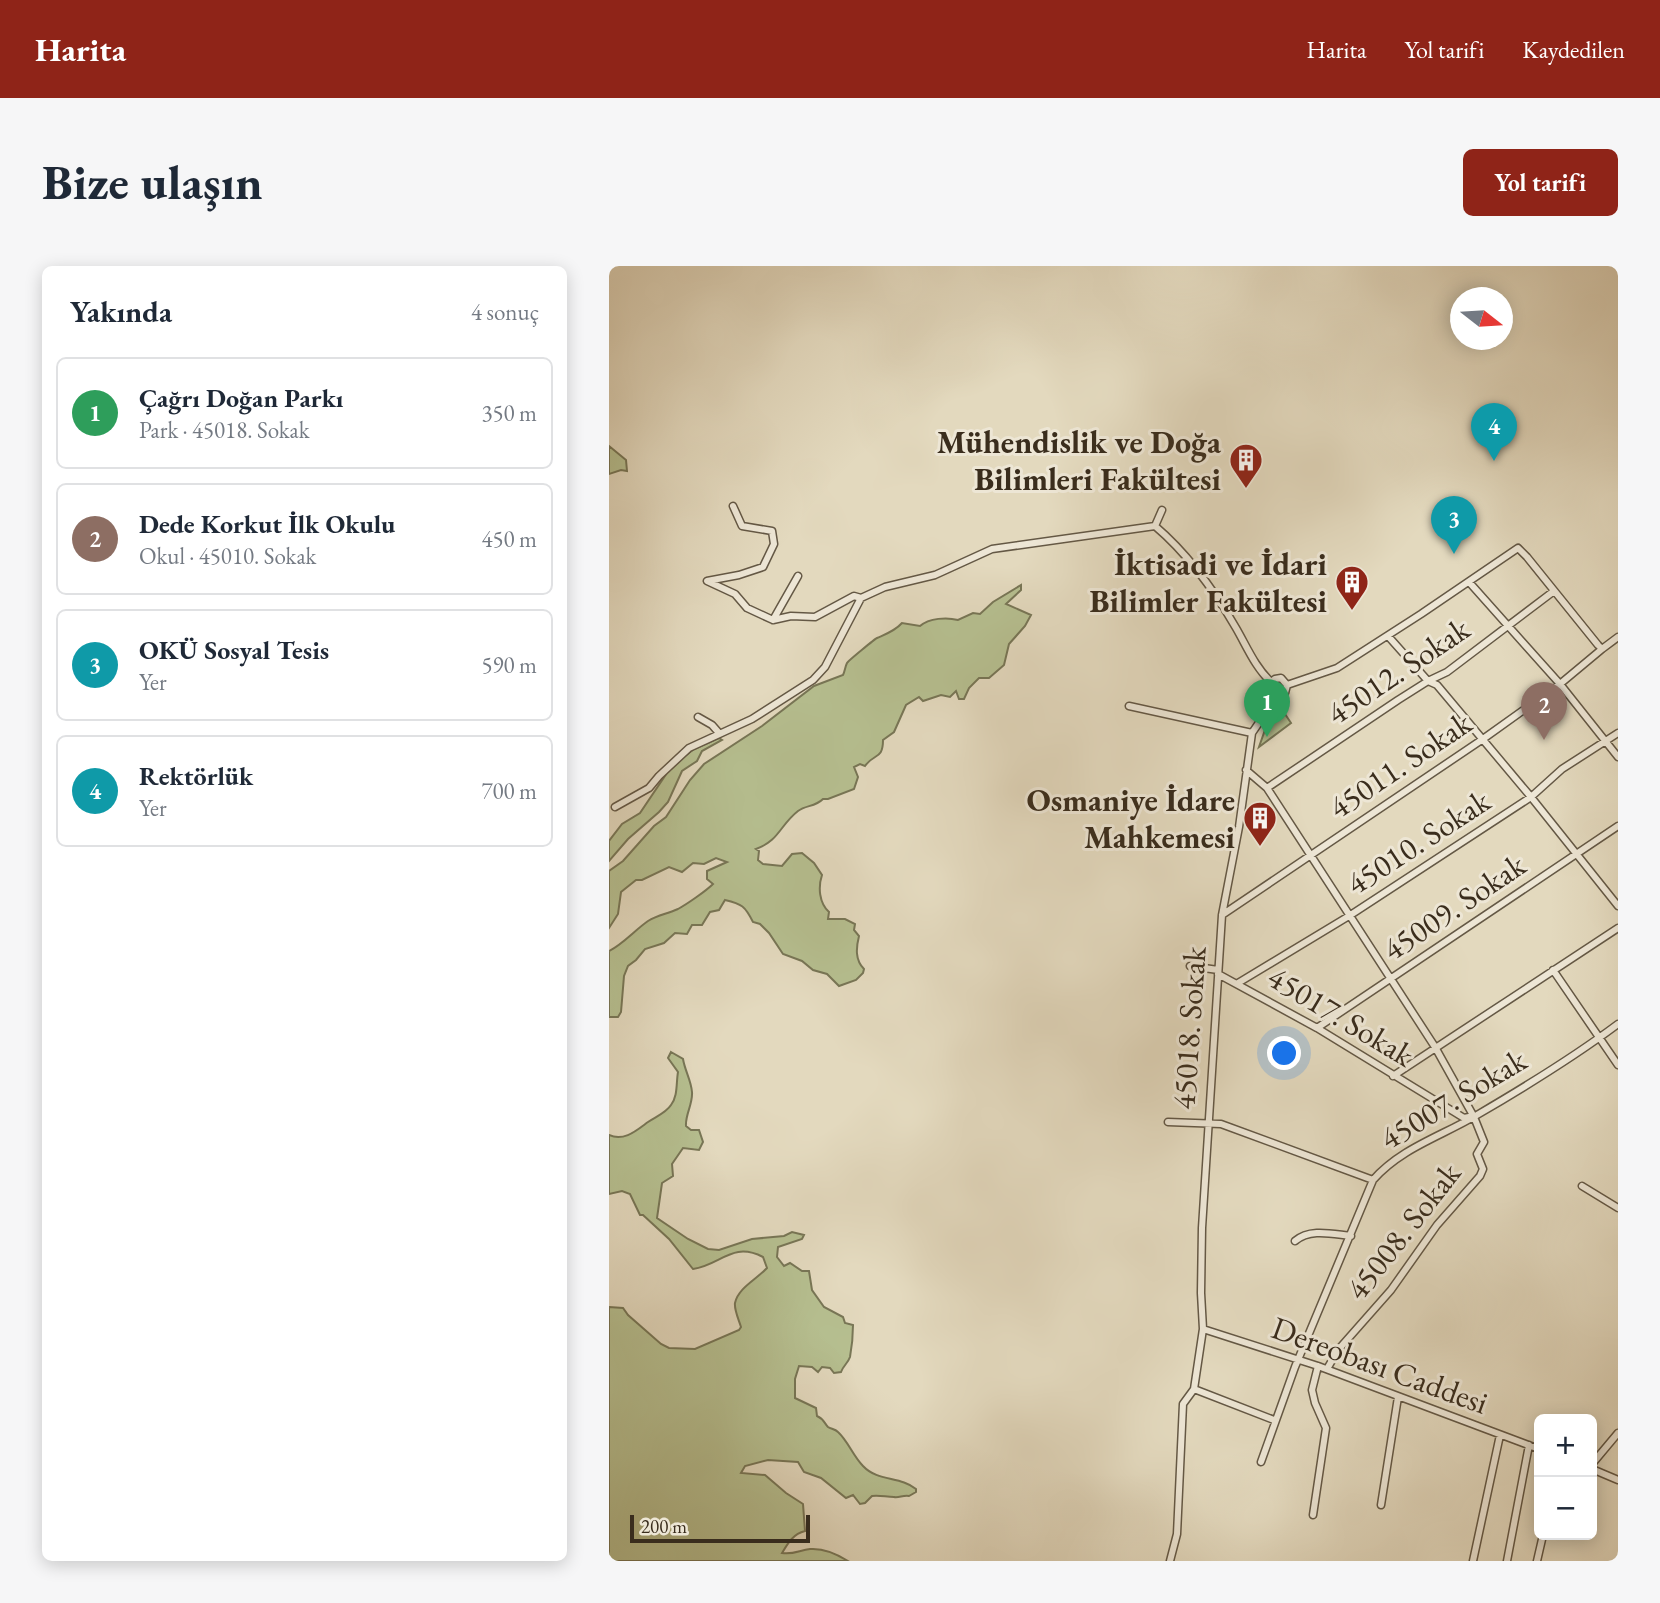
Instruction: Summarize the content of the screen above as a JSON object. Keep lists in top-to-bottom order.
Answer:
{
  "streets": {
    "street": [
      "45012. Sokak",
      "45011. Sokak",
      "45010. Sokak",
      "45009. Sokak",
      "45017. Sokak",
      "45018. Sokak",
      "45007. Sokak",
      "45008. Sokak",
      "Dereobası Caddesi"
    ]
  },
  "crossings": [
    ["45011. Sokak", "45018. Sokak"],
    ["45010. Sokak", "45017. Sokak"],
    ["45009. Sokak", "45017. Sokak"],
    ["45017. Sokak", "45018. Sokak"],
    ["45017. Sokak", "45007. Sokak"],
    ["45017. Sokak", "45008. Sokak"],
    ["45018. Sokak", "Dereobası Caddesi"],
    ["45007. Sokak", "45008. Sokak"],
    ["45007. Sokak", "Dereobası Caddesi"],
    ["45008. Sokak", "Dereobası Caddesi"]
  ],
  "places": {
    "building": ["Mühendislik ve Doğa Bilimleri Fakültesi", "İktisadi ve İdari Bilimler Fakültesi", "Osmaniye İdare Mahkemesi"]
  },
  "scale_bar": "200 m",
  "north": "right",
  "page": {
    "header": "Harita",
    "nav": ["Harita", "Yol tarifi", "Kaydedilen"],
    "buttons": "Yol tarifi",
    "title": "Bize ulaşın",
    "heading": ["Yakında", "4 sonuç"],
    "list": [
      {
        "mark": "1",
        "name": "Çağrı Doğan Parkı",
        "note": "Park · 45018. Sokak",
        "value": "350 m"
      },
      {
        "mark": "2",
        "name": "Dede Korkut İlk Okulu",
        "note": "Okul · 45010. Sokak",
        "value": "450 m"
      },
      {
        "mark": "3",
        "name": "OKÜ Sosyal Tesis",
        "note": "Yer",
        "value": "590 m"
      },
      {
        "mark": "4",
        "name": "Rektörlük",
        "note": "Yer",
        "value": "700 m"
      }
    ],
    "pins": [
      "4",
      "3",
      "1",
      "2"
    ],
    "map_buttons": ["+", "−"],
    "scale": "200 m"
  }
}
